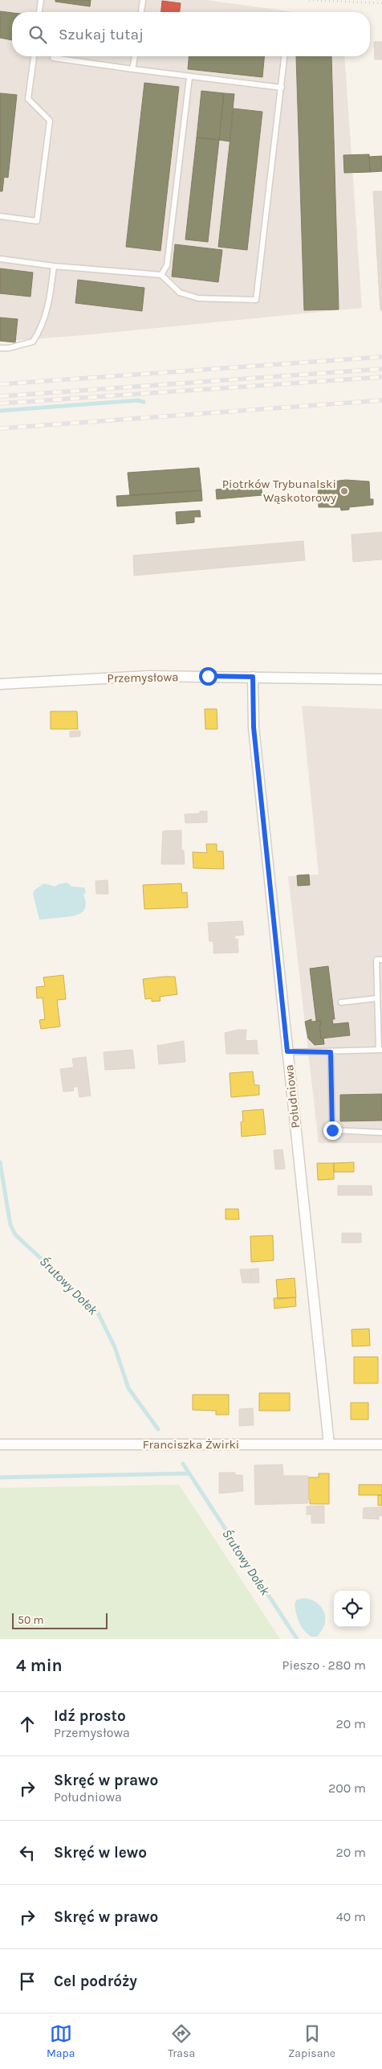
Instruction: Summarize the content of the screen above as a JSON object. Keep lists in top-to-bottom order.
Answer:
{
  "streets": {
    "street": ["Przemysłowa", "Południowa", "Franciszka Żwirki"]
  },
  "crossings": [
    ["Przemysłowa", "Południowa"],
    ["Południowa", "Franciszka Żwirki"]
  ],
  "water": ["Śrutowy Dołek"],
  "places": ["Piotrków Trybunalski Wąskotorowy"],
  "scale_bar": "50 m",
  "page": {
    "search": "Szukaj tutaj",
    "scale": "50 m",
    "heading": ["4 min", "Pieszo · 280 m"],
    "list": [
      ["Idź prosto", "Przemysłowa", "20 m"],
      ["Skręć w prawo", "Południowa", "200 m"],
      ["Skręć w lewo", "20 m"],
      ["Skręć w prawo", "40 m"],
      "Cel podróży"
    ],
    "nav": ["Mapa", "Trasa", "Zapisane"]
  }
}
